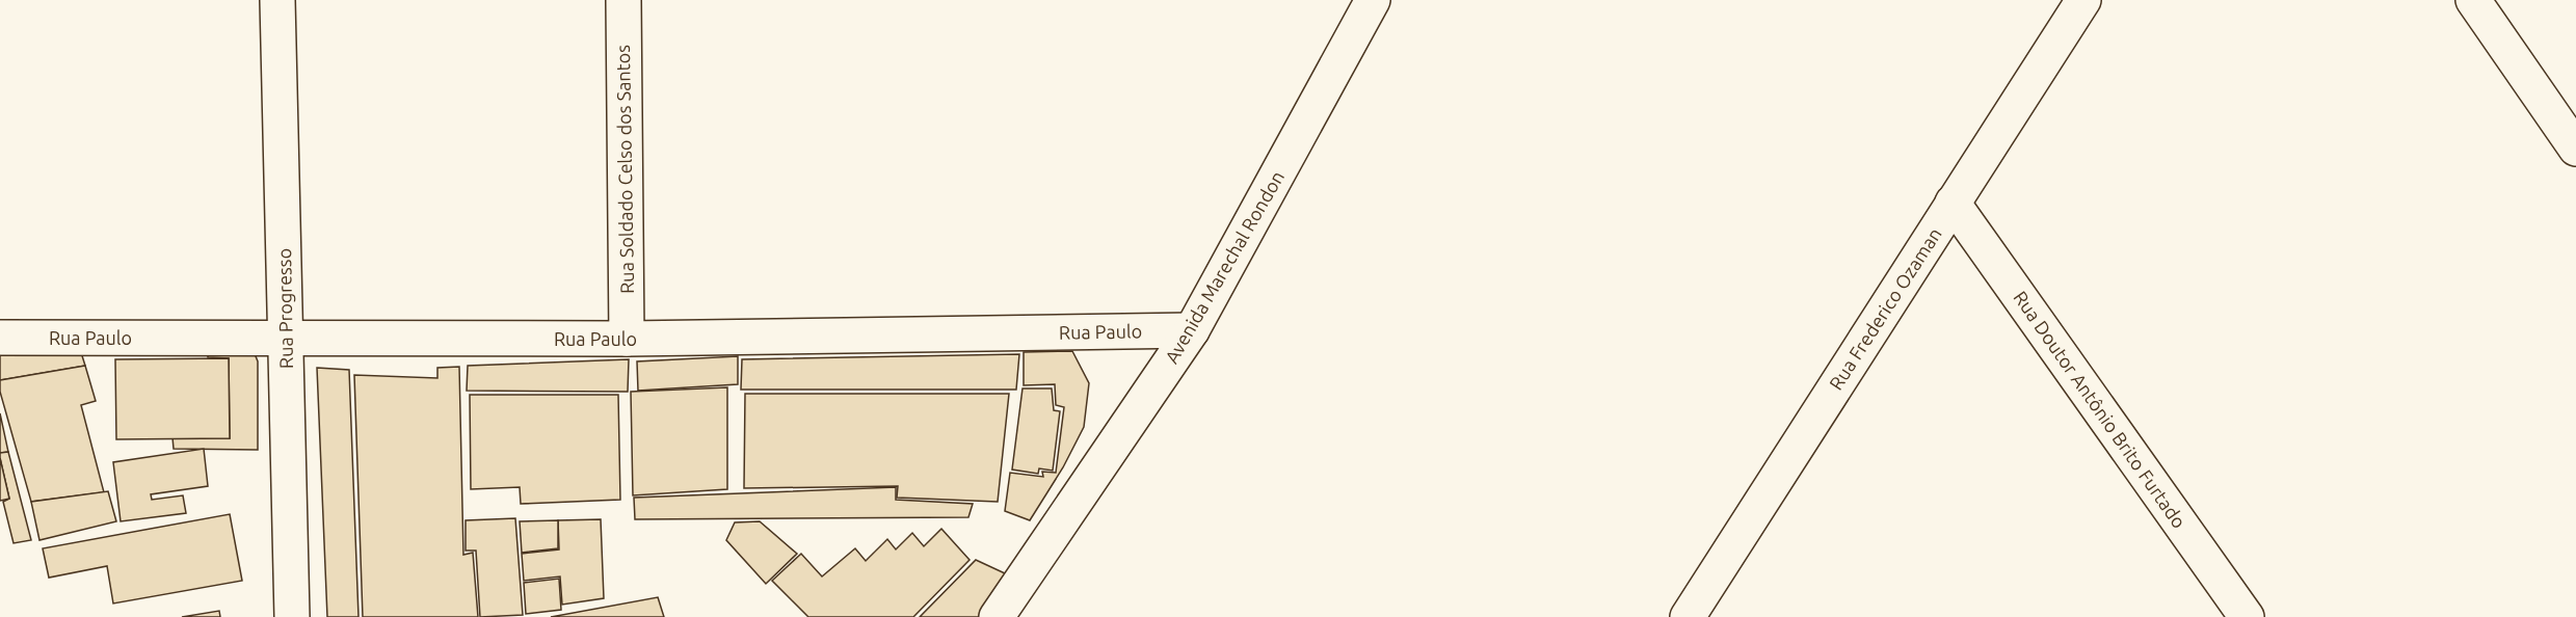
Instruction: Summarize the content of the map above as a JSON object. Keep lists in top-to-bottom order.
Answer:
{
  "streets": {
    "street": [
      "Rua Soldado Celso dos Santos",
      "Avenida Marechal Rondon",
      "Rua Progresso",
      "Rua Frederico Ozaman",
      "Rua Paulo",
      "Rua Doutor Antônio Brito Furtado"
    ]
  },
  "crossings": [
    ["Rua Soldado Celso dos Santos", "Rua Paulo"],
    ["Avenida Marechal Rondon", "Rua Paulo"],
    ["Rua Progresso", "Rua Paulo"],
    ["Rua Frederico Ozaman", "Rua Doutor Antônio Brito Furtado"]
  ]
}
